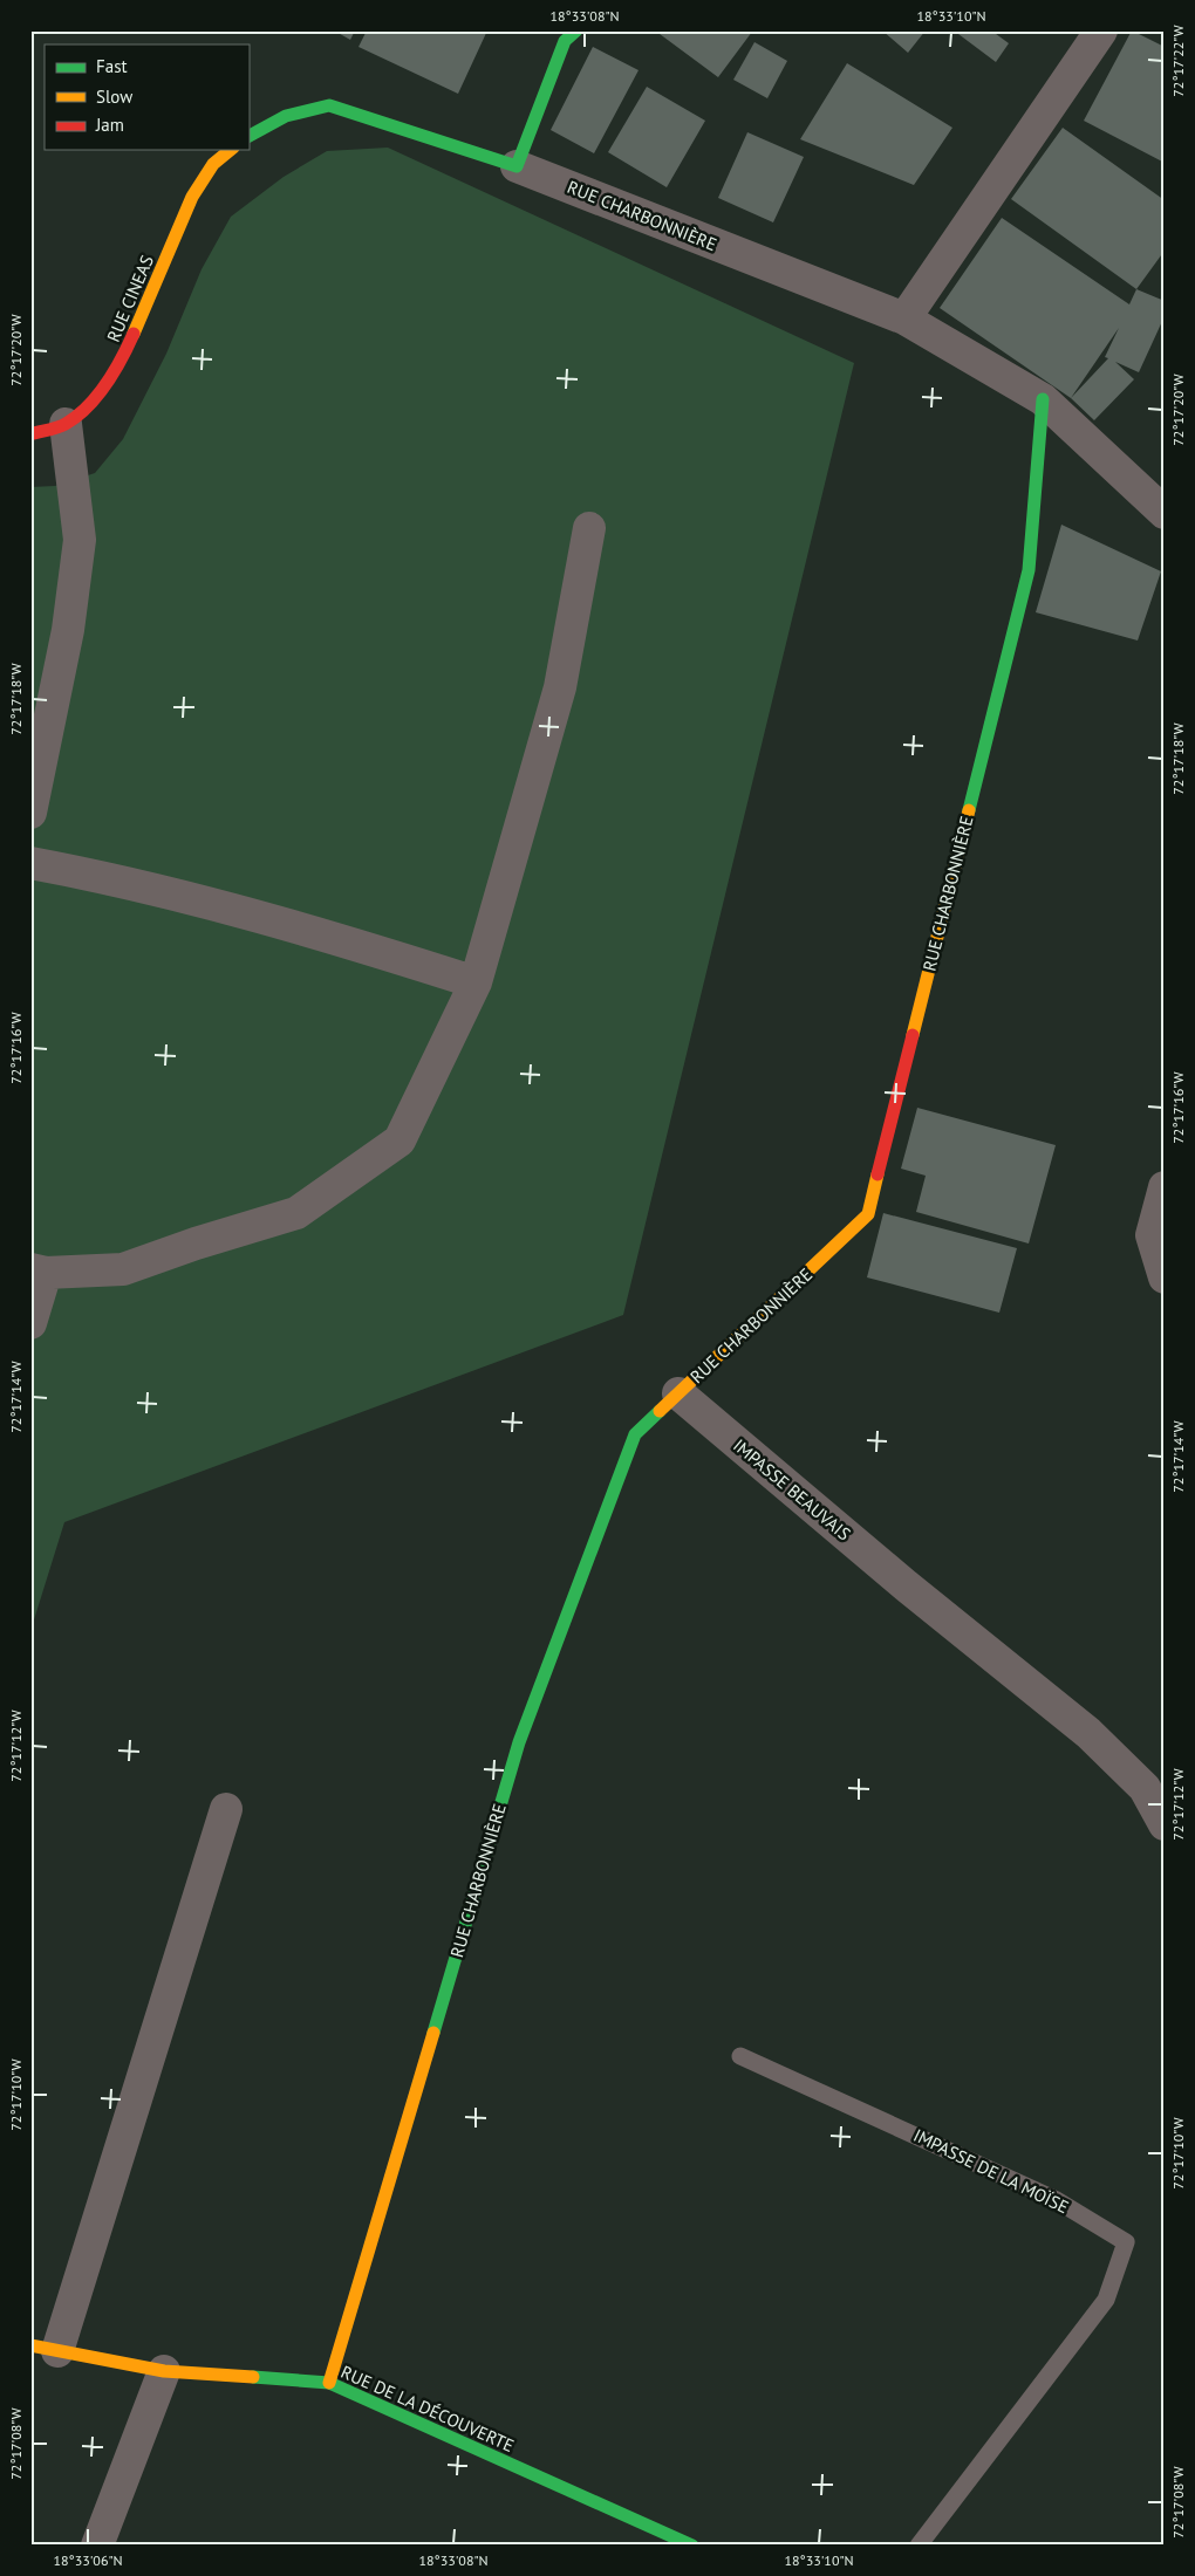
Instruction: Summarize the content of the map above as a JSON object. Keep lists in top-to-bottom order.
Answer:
{
  "streets": {
    "street": [
      "RUE CHARBONNIÈRE",
      "RUE CINEAS",
      "IMPASSE BEAUVAIS",
      "RUE DE LA DÉCOUVERTE"
    ],
    "lane": ["IMPASSE DE LA MOÏSE"]
  },
  "crossings": [
    ["RUE CHARBONNIÈRE", "IMPASSE BEAUVAIS"],
    ["RUE CHARBONNIÈRE", "RUE DE LA DÉCOUVERTE"]
  ],
  "legend": ["Fast", "Slow", "Jam"],
  "coordinates": [
    "18°33'08\"N",
    "18°33'10\"N",
    "72°17'22\"W",
    "72°17'20\"W",
    "72°17'18\"W",
    "72°17'16\"W",
    "72°17'14\"W",
    "72°17'12\"W",
    "72°17'10\"W",
    "72°17'08\"W",
    "18°33'06\"N"
  ]
}
